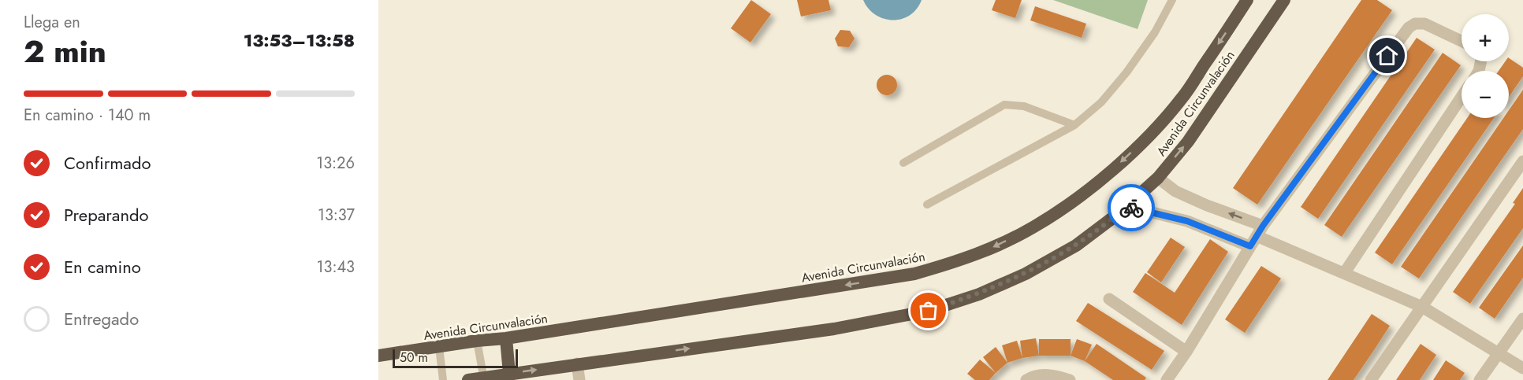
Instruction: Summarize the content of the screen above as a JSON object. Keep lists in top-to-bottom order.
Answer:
{
  "streets": {
    "highway": ["Avenida Circunvalación"]
  },
  "scale_bar": "50 m",
  "page": {
    "heading": ["2 min", "Llega en", "13:53–13:58"],
    "map_buttons": ["+", "−"],
    "bar": "En camino · 140 m",
    "list": [
      ["Confirmado", "13:26"],
      ["Preparando", "13:37"],
      ["En camino", "13:43"],
      "Entregado"
    ],
    "scale": "50 m"
  }
}
